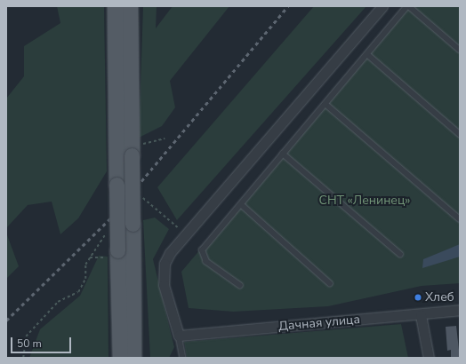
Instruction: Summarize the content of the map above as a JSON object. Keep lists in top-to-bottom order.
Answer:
{
  "streets": {
    "street": ["Дачная улица"]
  },
  "parks": ["СНТ «Ленинец»"],
  "places": ["Хлеб"],
  "scale_bar": "50 m"
}
